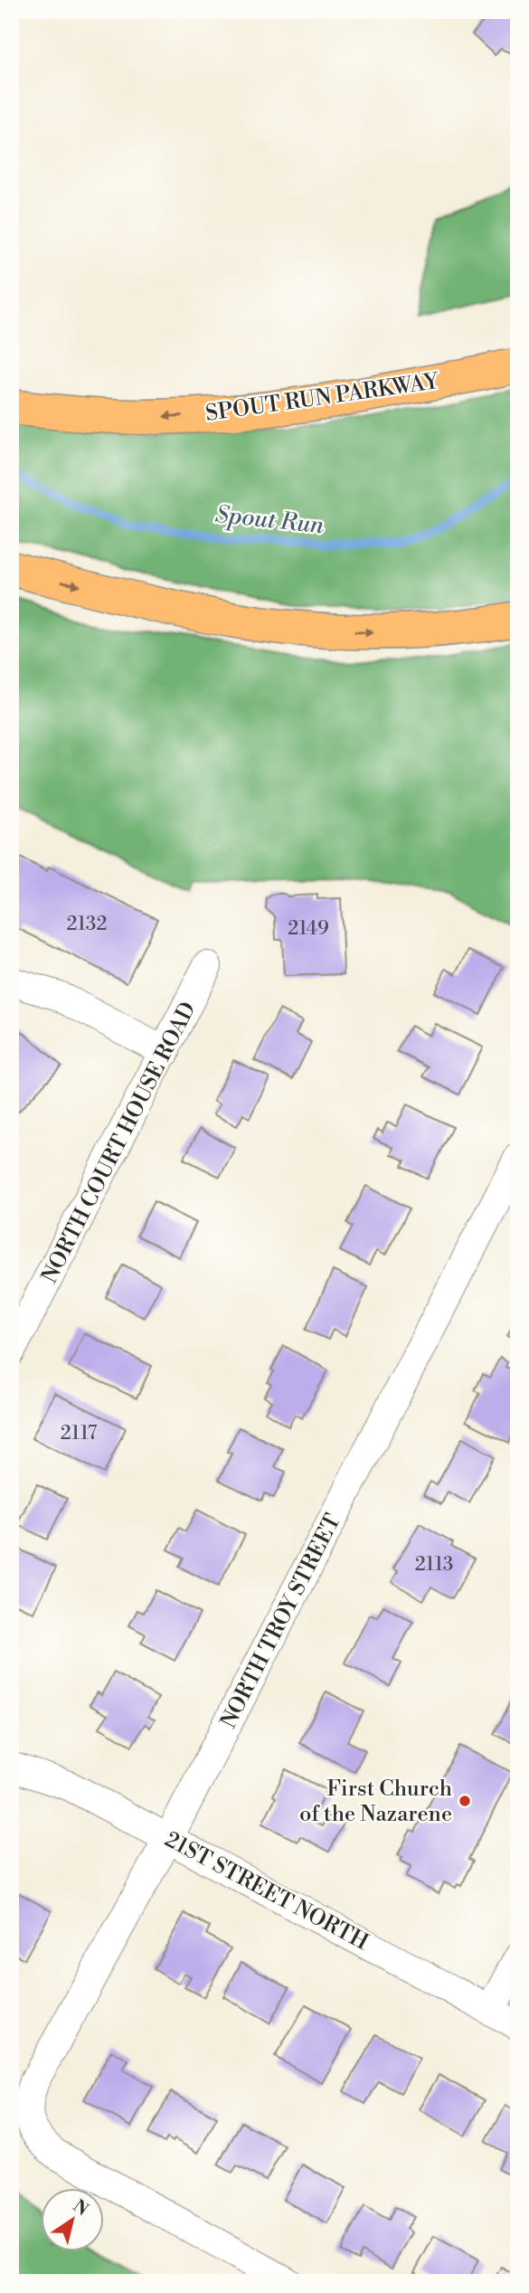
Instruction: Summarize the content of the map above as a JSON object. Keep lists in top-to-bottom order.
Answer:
{
  "streets": {
    "highway": ["SPOUT RUN PARKWAY"],
    "street": ["NORTH COURT HOUSE ROAD", "NORTH TROY STREET", "21ST STREET NORTH"]
  },
  "crossings": [
    ["NORTH TROY STREET", "21ST STREET NORTH"]
  ],
  "water": ["Spout Run"],
  "places": ["First Church of the Nazarene"],
  "house_numbers": [
    "2132",
    "2149",
    "2117",
    "2113"
  ],
  "north": "top right"
}
